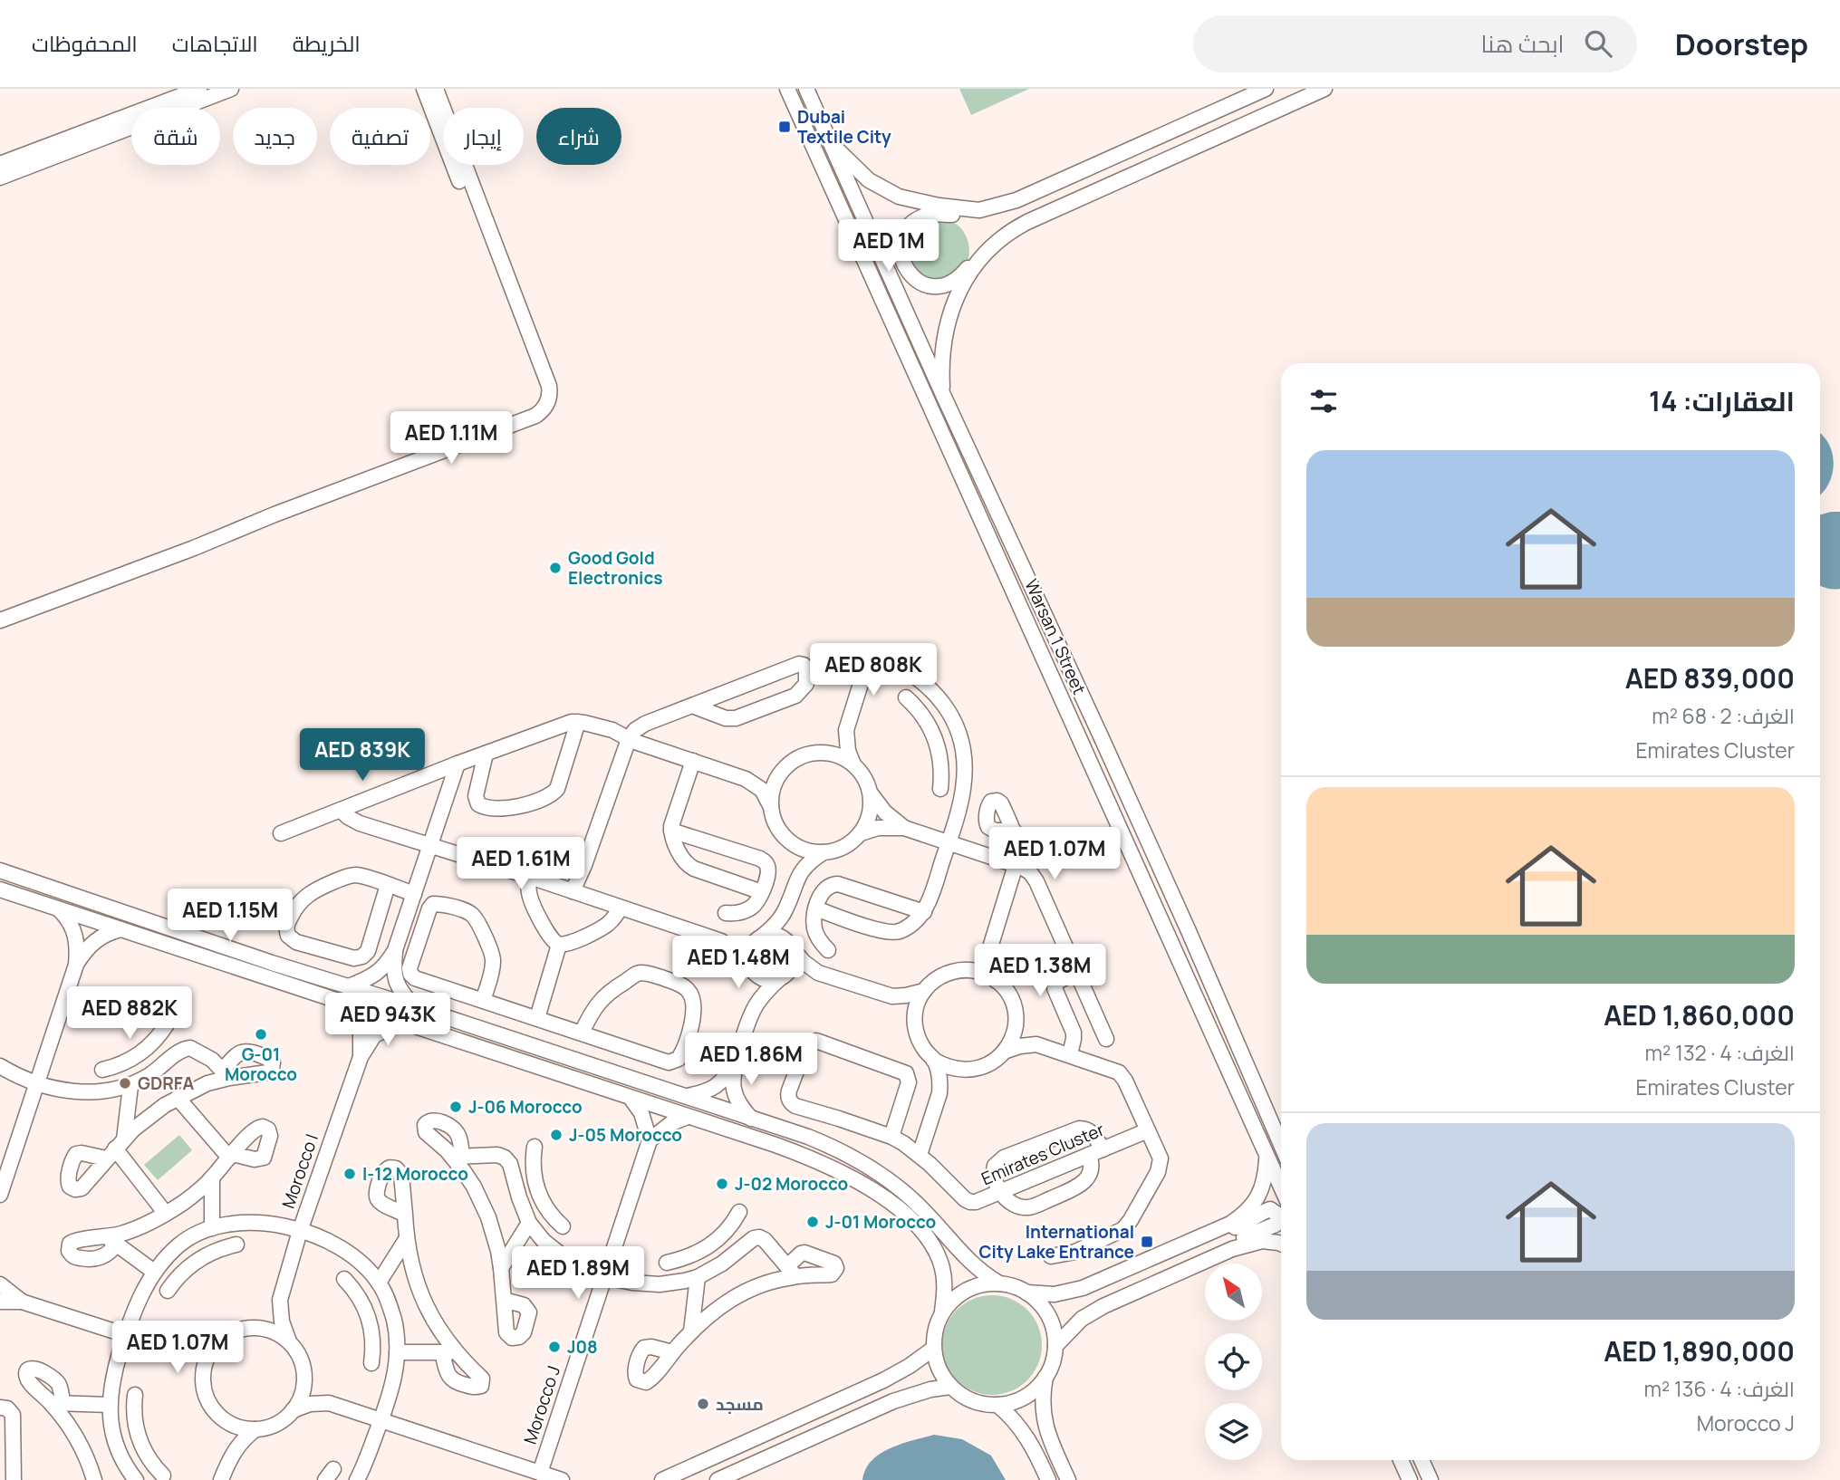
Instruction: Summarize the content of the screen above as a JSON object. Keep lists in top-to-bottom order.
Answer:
{
  "streets": {
    "street": [
      "Warsan 1 Street",
      "Emirates Cluster",
      "Morocco I",
      "Morocco J"
    ]
  },
  "places": {
    "transit": ["Dubai Textile City", "International City Lake Entrance"],
    "other": [
      "Good Gold Electronics",
      "G-01 Morocco",
      "GDRFA",
      "J-06 Morocco",
      "J-05 Morocco",
      "I-12 Morocco",
      "J-02 Morocco",
      "J-01 Morocco",
      "J08",
      "مسجد"
    ]
  },
  "north": "top left",
  "page": {
    "header": "Doorstep",
    "search": "ابحث هنا",
    "nav": ["الخريطة", "الاتجاهات", "المحفوظات"],
    "chip": [
      "شراء",
      "إيجار",
      "تصفية",
      "جديد",
      "شقة"
    ],
    "price": [
      "AED 1M",
      "AED 1.11M",
      "AED 808K",
      "AED 839K",
      "AED 1.07M",
      "AED 1.61M",
      "AED 1.15M",
      "AED 1.48M",
      "AED 1.38M",
      "AED 882K",
      "AED 943K",
      "AED 1.86M",
      "AED 1.89M",
      "AED 1.07M"
    ],
    "heading": "العقارات: 14",
    "list": [
      {
        "name": "AED 839,000",
        "note": "الغرف: 2 · 68 m² · Emirates Cluster"
      },
      {
        "name": "AED 1,860,000",
        "note": "الغرف: 4 · 132 m² · Emirates Cluster"
      },
      {
        "name": "AED 1,890,000",
        "note": "الغرف: 4 · 136 m² · Morocco J"
      }
    ]
  }
}
